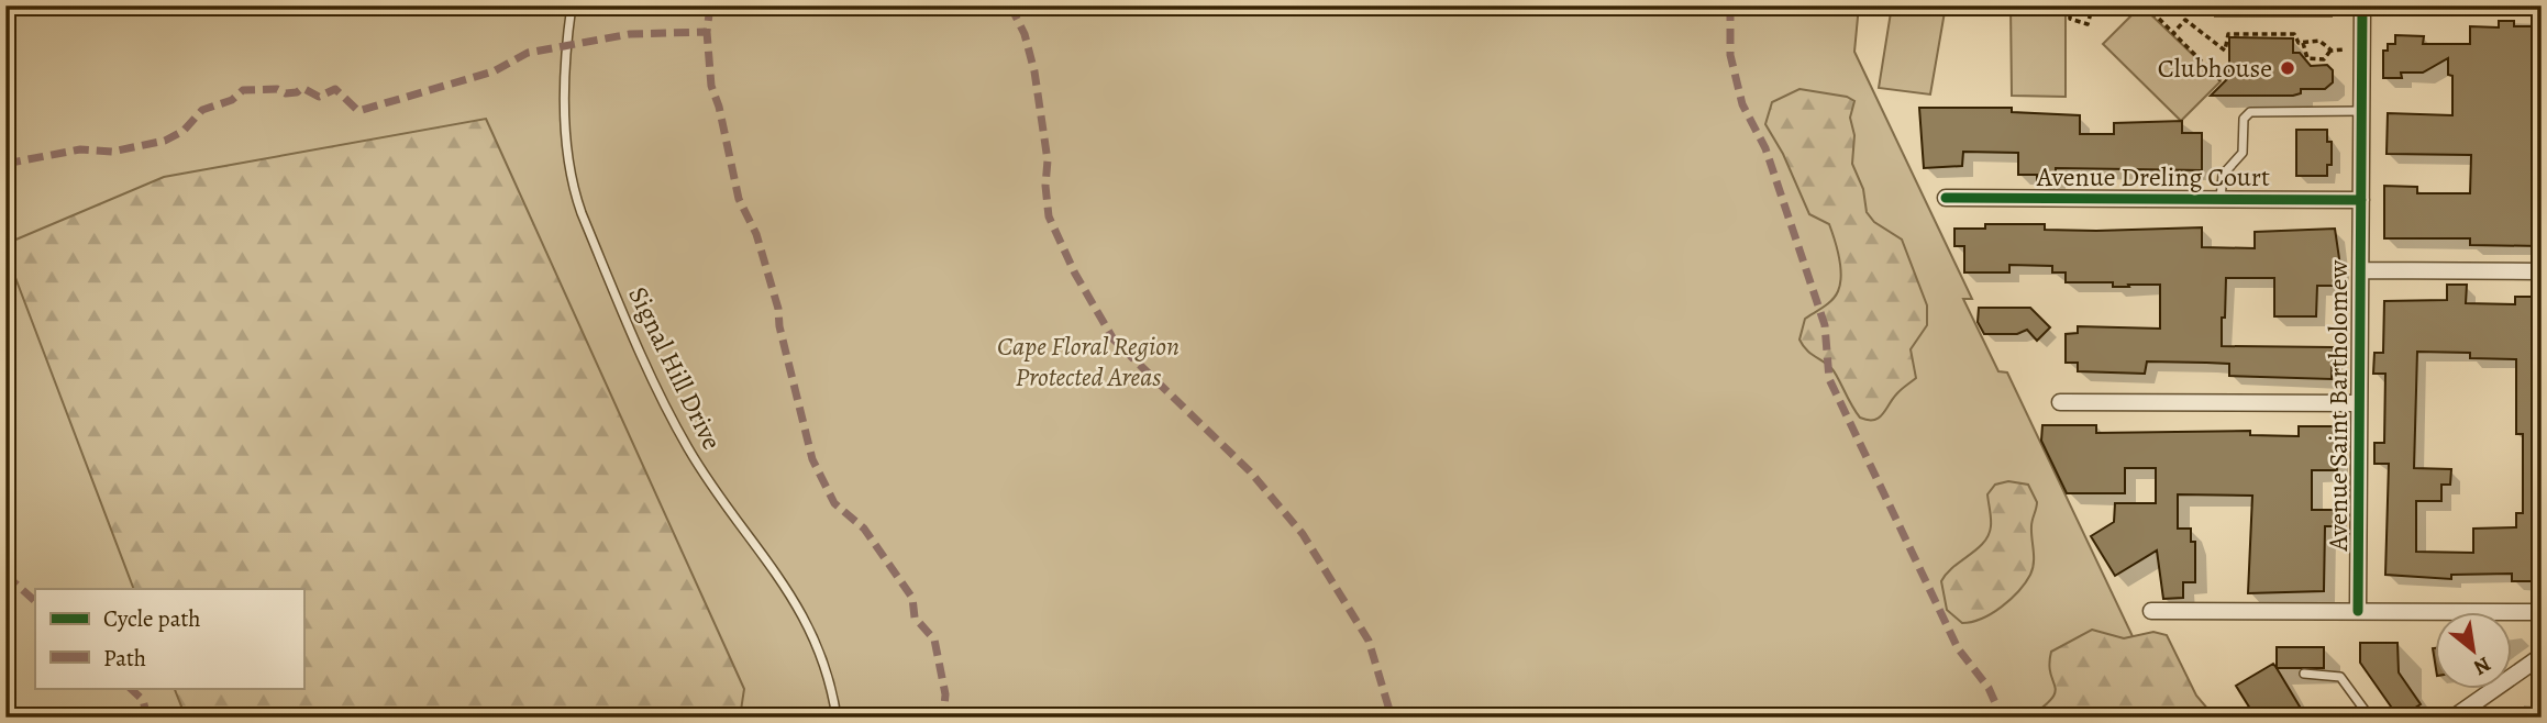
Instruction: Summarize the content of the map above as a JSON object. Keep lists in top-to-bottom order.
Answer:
{
  "streets": {
    "street": ["Avenue Dreling Court", "Avenue Saint Bartholomew"],
    "lane": ["Signal Hill Drive"]
  },
  "crossings": [
    ["Avenue Dreling Court", "Avenue Saint Bartholomew"]
  ],
  "parks": ["Cape Floral Region Protected Areas"],
  "places": ["Clubhouse"],
  "legend": ["Cycle path", "Path"],
  "north": "bottom right"
}
